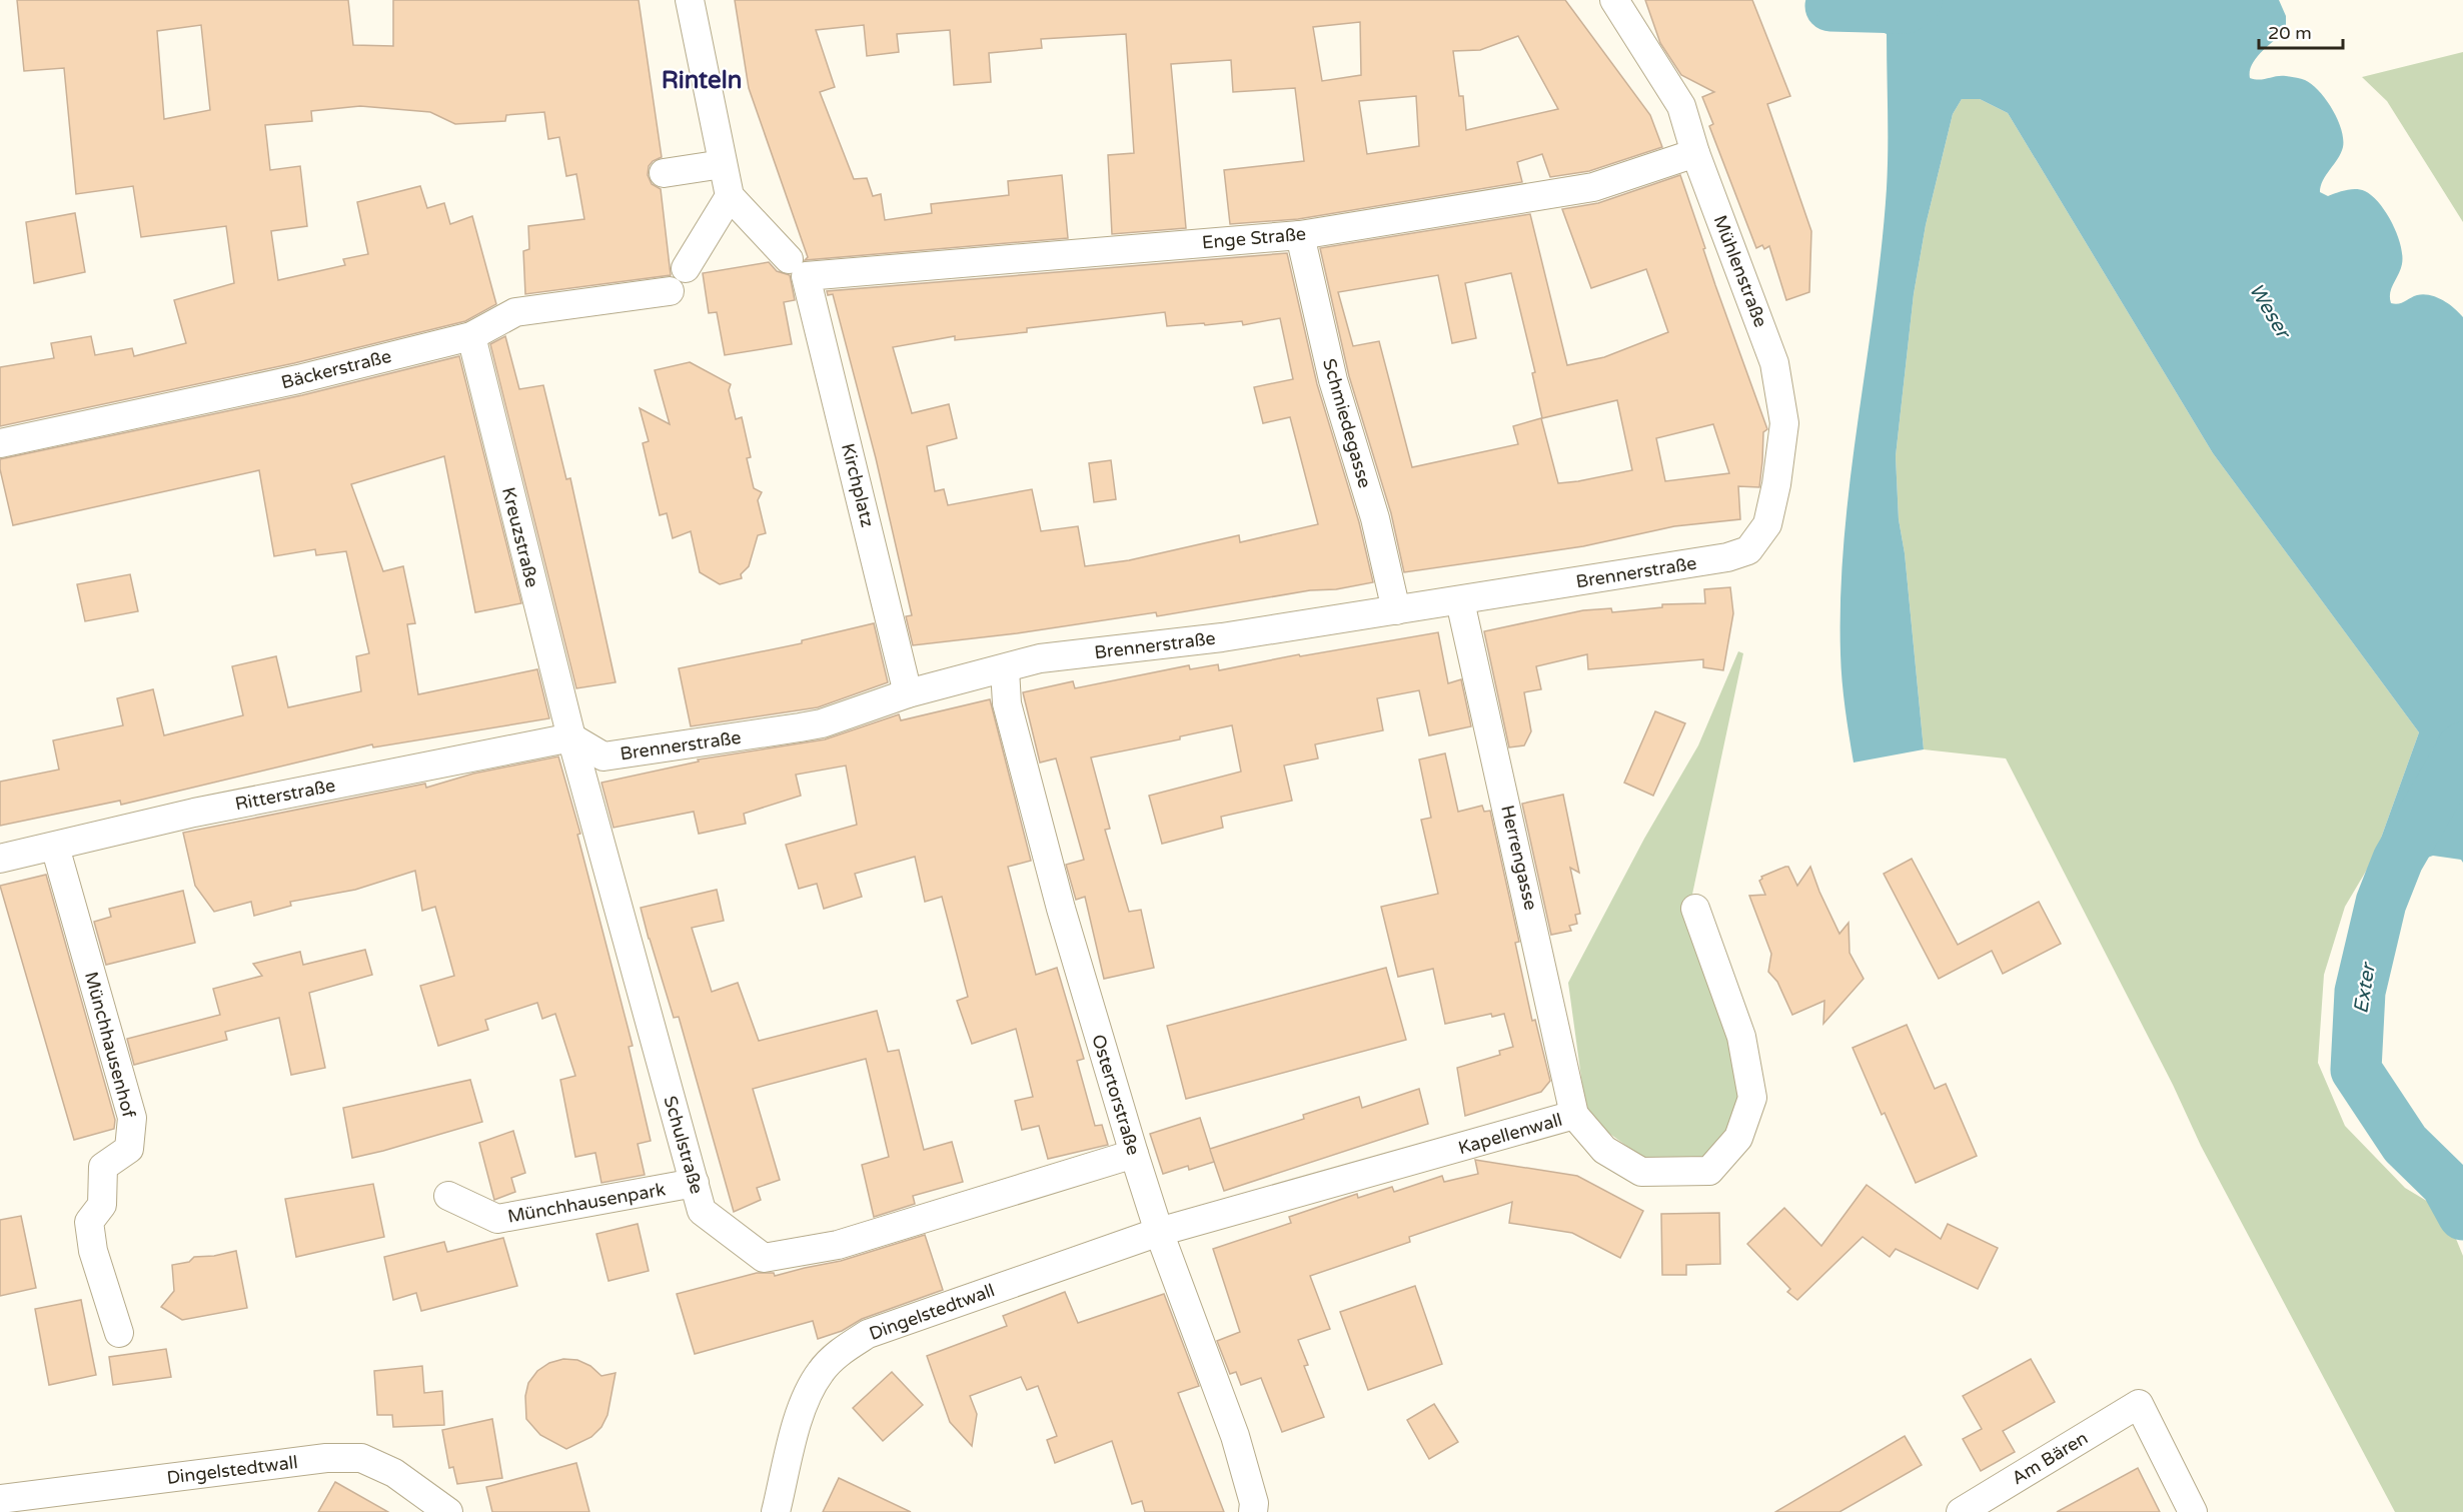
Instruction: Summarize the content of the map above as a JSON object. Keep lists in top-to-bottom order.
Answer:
{
  "streets": {
    "street": [
      "Enge Straße",
      "Mühlenstraße",
      "Bäckerstraße",
      "Schmiedegasse",
      "Kirchplatz",
      "Kreuzstraße",
      "Brennerstraße",
      "Ritterstraße",
      "Herrengasse",
      "Münchhausenhof",
      "Ostertorstraße",
      "Kapellenwall",
      "Schulstraße",
      "Münchhausenpark",
      "Dingelstedtwall",
      "Am Bären"
    ]
  },
  "crossings": [
    ["Enge Straße", "Mühlenstraße"],
    ["Enge Straße", "Schmiedegasse"],
    ["Enge Straße", "Kirchplatz"],
    ["Mühlenstraße", "Brennerstraße"],
    ["Bäckerstraße", "Kreuzstraße"],
    ["Schmiedegasse", "Brennerstraße"],
    ["Kirchplatz", "Brennerstraße"],
    ["Kreuzstraße", "Brennerstraße"],
    ["Kreuzstraße", "Ritterstraße"],
    ["Kreuzstraße", "Schulstraße"],
    ["Brennerstraße", "Ritterstraße"],
    ["Brennerstraße", "Herrengasse"],
    ["Brennerstraße", "Ostertorstraße"],
    ["Brennerstraße", "Schulstraße"],
    ["Ritterstraße", "Münchhausenhof"],
    ["Ritterstraße", "Schulstraße"],
    ["Herrengasse", "Kapellenwall"],
    ["Ostertorstraße", "Kapellenwall"],
    ["Ostertorstraße", "Schulstraße"],
    ["Ostertorstraße", "Dingelstedtwall"],
    ["Kapellenwall", "Dingelstedtwall"],
    ["Schulstraße", "Münchhausenpark"]
  ],
  "districts": ["Rinteln"],
  "water": ["Weser", "Exter"],
  "scale_bar": "20 m"
}
